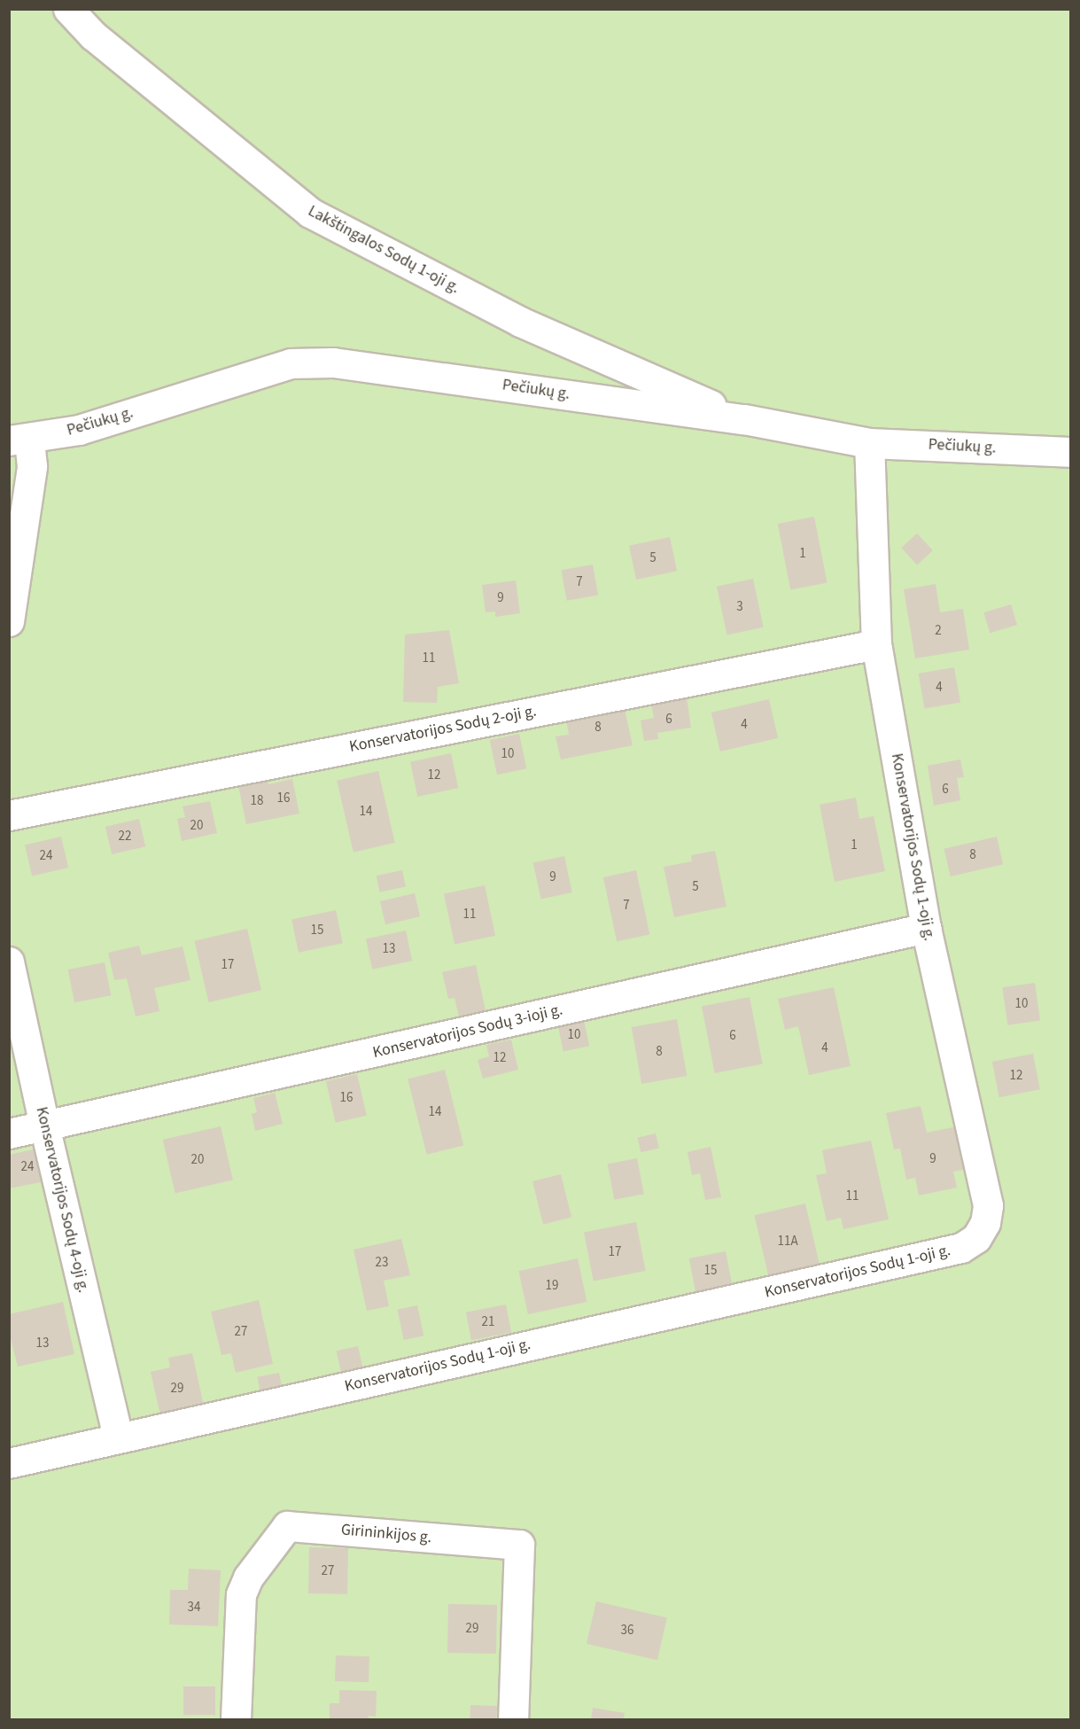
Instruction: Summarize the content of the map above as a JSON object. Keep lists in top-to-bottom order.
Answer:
{
  "streets": {
    "street": [
      "Lakštingalos Sodų 1-oji g.",
      "Pečiukų g.",
      "Konservatorijos Sodų 2-oji g.",
      "Konservatorijos Sodų 1-oji g.",
      "Konservatorijos Sodų 3-ioji g.",
      "Konservatorijos Sodų 4-oji g.",
      "Girininkijos g."
    ]
  },
  "crossings": [
    ["Lakštingalos Sodų 1-oji g.", "Pečiukų g."],
    ["Pečiukų g.", "Konservatorijos Sodų 1-oji g."],
    ["Konservatorijos Sodų 2-oji g.", "Konservatorijos Sodų 1-oji g."],
    ["Konservatorijos Sodų 1-oji g.", "Konservatorijos Sodų 3-ioji g."],
    ["Konservatorijos Sodų 1-oji g.", "Konservatorijos Sodų 4-oji g."],
    ["Konservatorijos Sodų 3-ioji g.", "Konservatorijos Sodų 4-oji g."]
  ],
  "house_numbers": [
    "1",
    "5",
    "7",
    "9",
    "3",
    "2",
    "11",
    "4",
    "6",
    "4",
    "8",
    "10",
    "12",
    "6",
    "16",
    "18",
    "14",
    "20",
    "22",
    "1",
    "8",
    "24",
    "9",
    "5",
    "7",
    "11",
    "15",
    "13",
    "17",
    "10",
    "10",
    "6",
    "4",
    "8",
    "12",
    "12",
    "16",
    "14",
    "9",
    "20",
    "24",
    "11",
    "11A",
    "17",
    "23",
    "15",
    "19",
    "21",
    "27",
    "13",
    "29",
    "27",
    "34",
    "29",
    "36"
  ]
}
